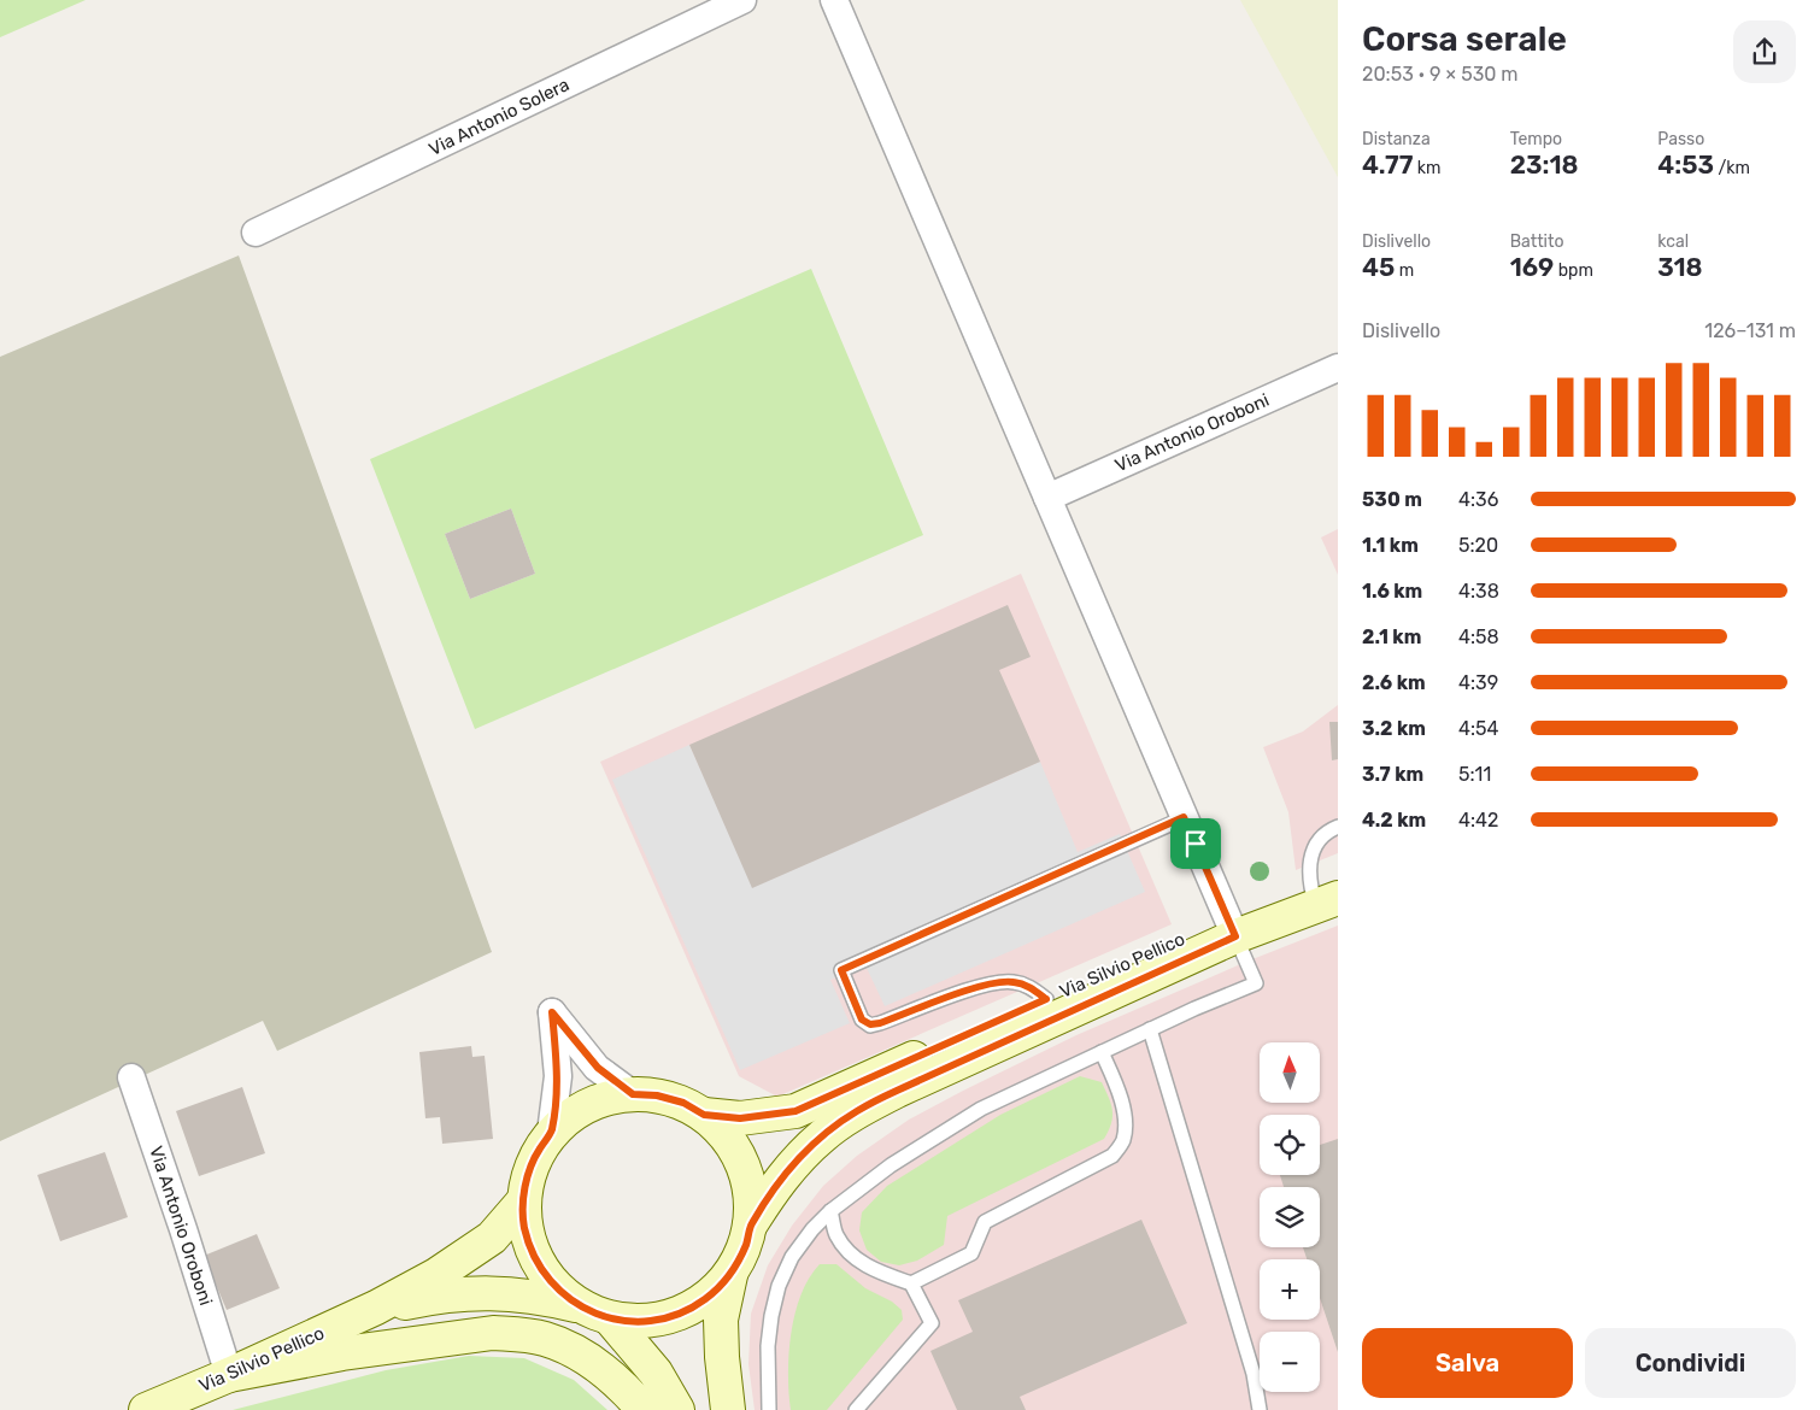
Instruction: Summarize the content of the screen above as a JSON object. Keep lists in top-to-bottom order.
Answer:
{
  "streets": {
    "main road": ["Via Silvio Pellico"],
    "street": ["Via Antonio Solera", "Via Antonio Oroboni"]
  },
  "crossings": [
    ["Via Antonio Oroboni", "Via Silvio Pellico"]
  ],
  "north": "top",
  "page": {
    "heading": ["Corsa serale", "20:53 · 9 × 530 m"],
    "stats": [
      ["Distanza", "4.77 km"],
      ["Tempo", "23:18"],
      ["Passo", "4:53 /km"],
      ["Dislivello", "45 m"],
      ["Battito", "169 bpm"],
      ["kcal", "318"]
    ],
    "chart": ["Dislivello", "126–131 m"],
    "list": [
      {
        "name": "530 m",
        "note": "4:36"
      },
      {
        "name": "1.1 km",
        "note": "5:20"
      },
      {
        "name": "1.6 km",
        "note": "4:38"
      },
      {
        "name": "2.1 km",
        "note": "4:58"
      },
      {
        "name": "2.6 km",
        "note": "4:39"
      },
      {
        "name": "3.2 km",
        "note": "4:54"
      },
      {
        "name": "3.7 km",
        "note": "5:11"
      },
      {
        "name": "4.2 km",
        "note": "4:42"
      }
    ],
    "map_buttons": ["+", "−"],
    "buttons": ["Salva", "Condividi"]
  }
}
